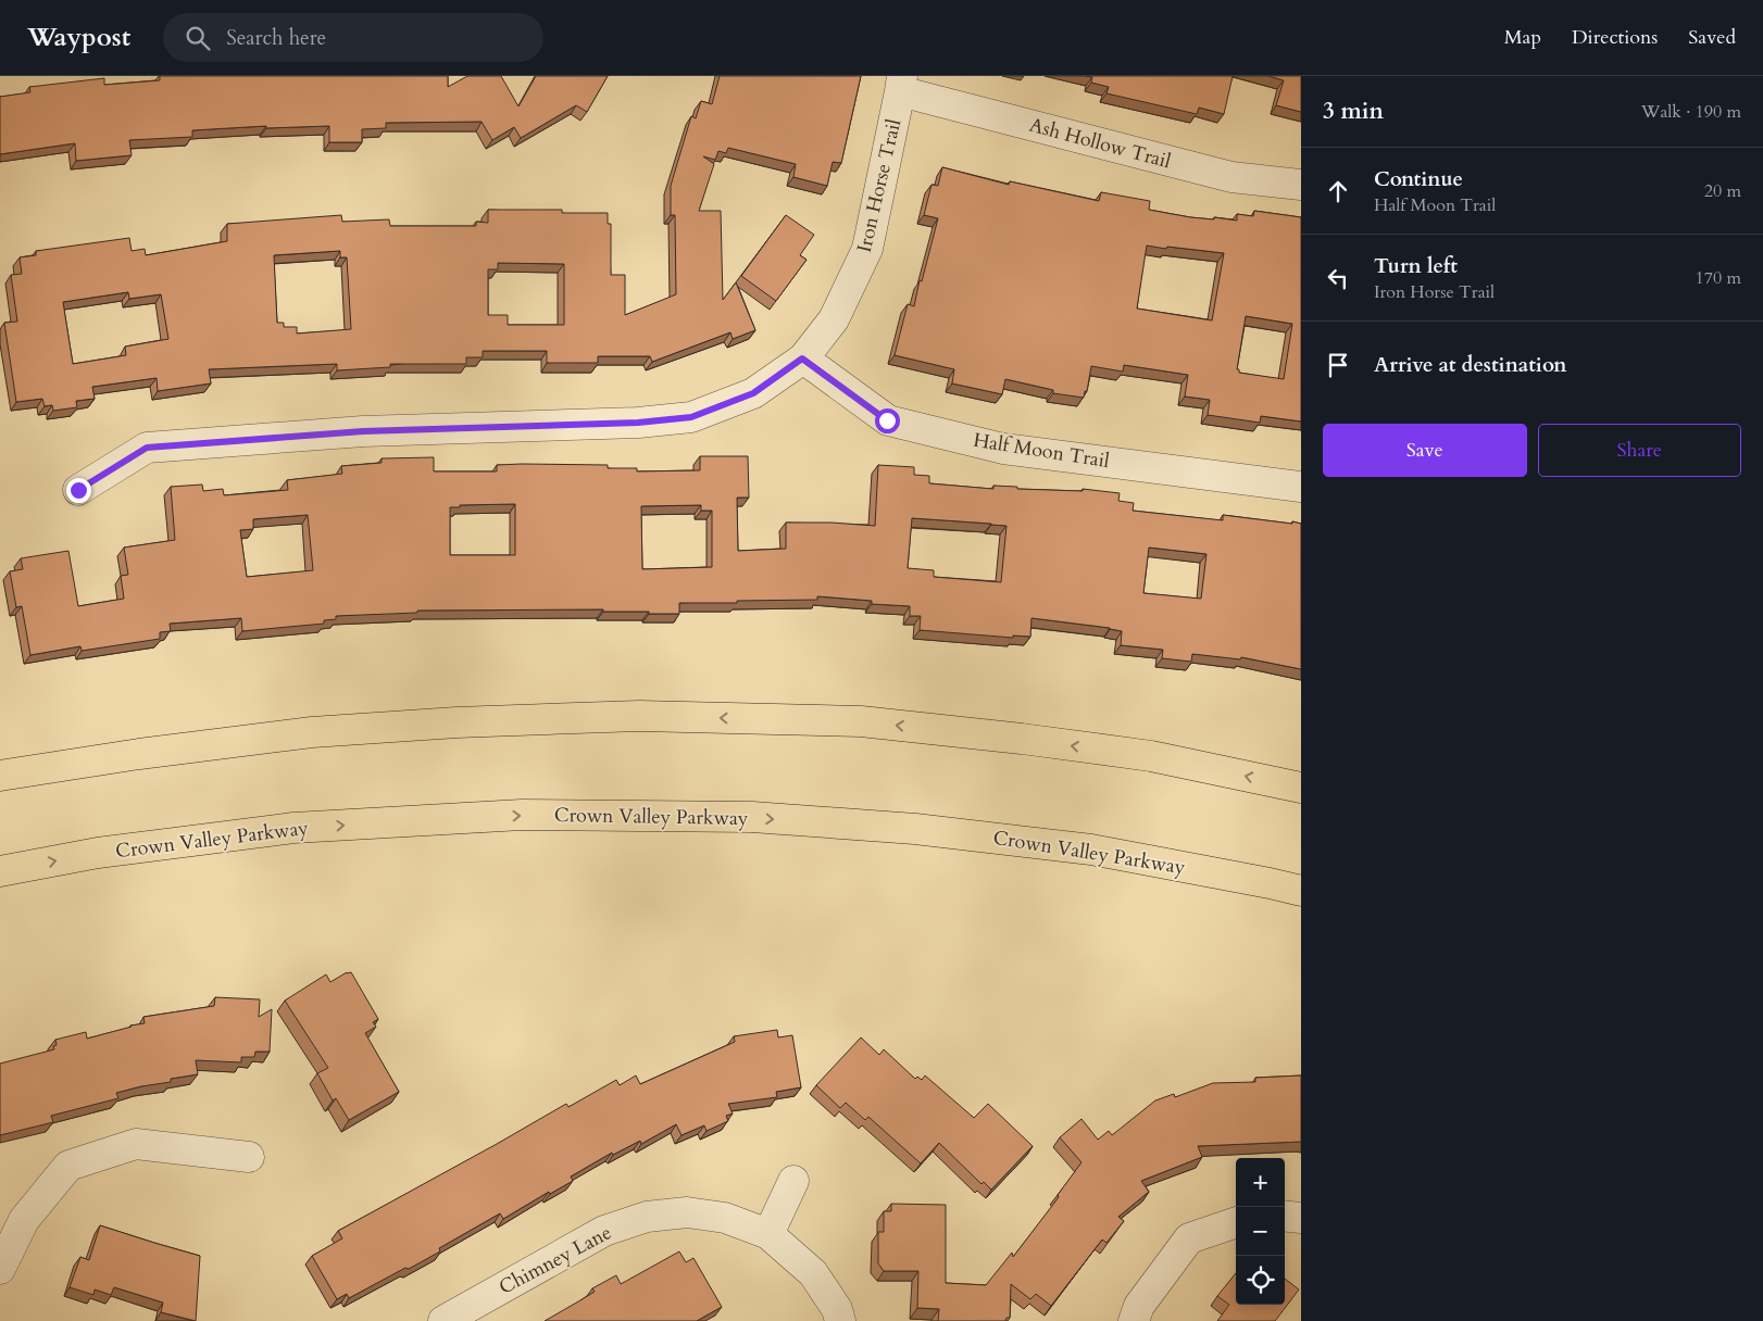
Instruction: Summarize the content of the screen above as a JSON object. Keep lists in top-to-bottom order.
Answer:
{
  "streets": {
    "main road": ["Crown Valley Parkway"],
    "street": [
      "Ash Hollow Trail",
      "Iron Horse Trail",
      "Half Moon Trail",
      "Chimney Lane"
    ]
  },
  "crossings": [
    ["Ash Hollow Trail", "Iron Horse Trail"],
    ["Iron Horse Trail", "Half Moon Trail"]
  ],
  "page": {
    "header": "Waypost",
    "search": "Search here",
    "nav": ["Map", "Directions", "Saved"],
    "heading": ["3 min", "Walk · 190 m"],
    "list": [
      ["Continue", "Half Moon Trail", "20 m"],
      ["Turn left", "Iron Horse Trail", "170 m"],
      "Arrive at destination"
    ],
    "buttons": ["Save", "Share"],
    "map_buttons": ["+", "−"]
  }
}
